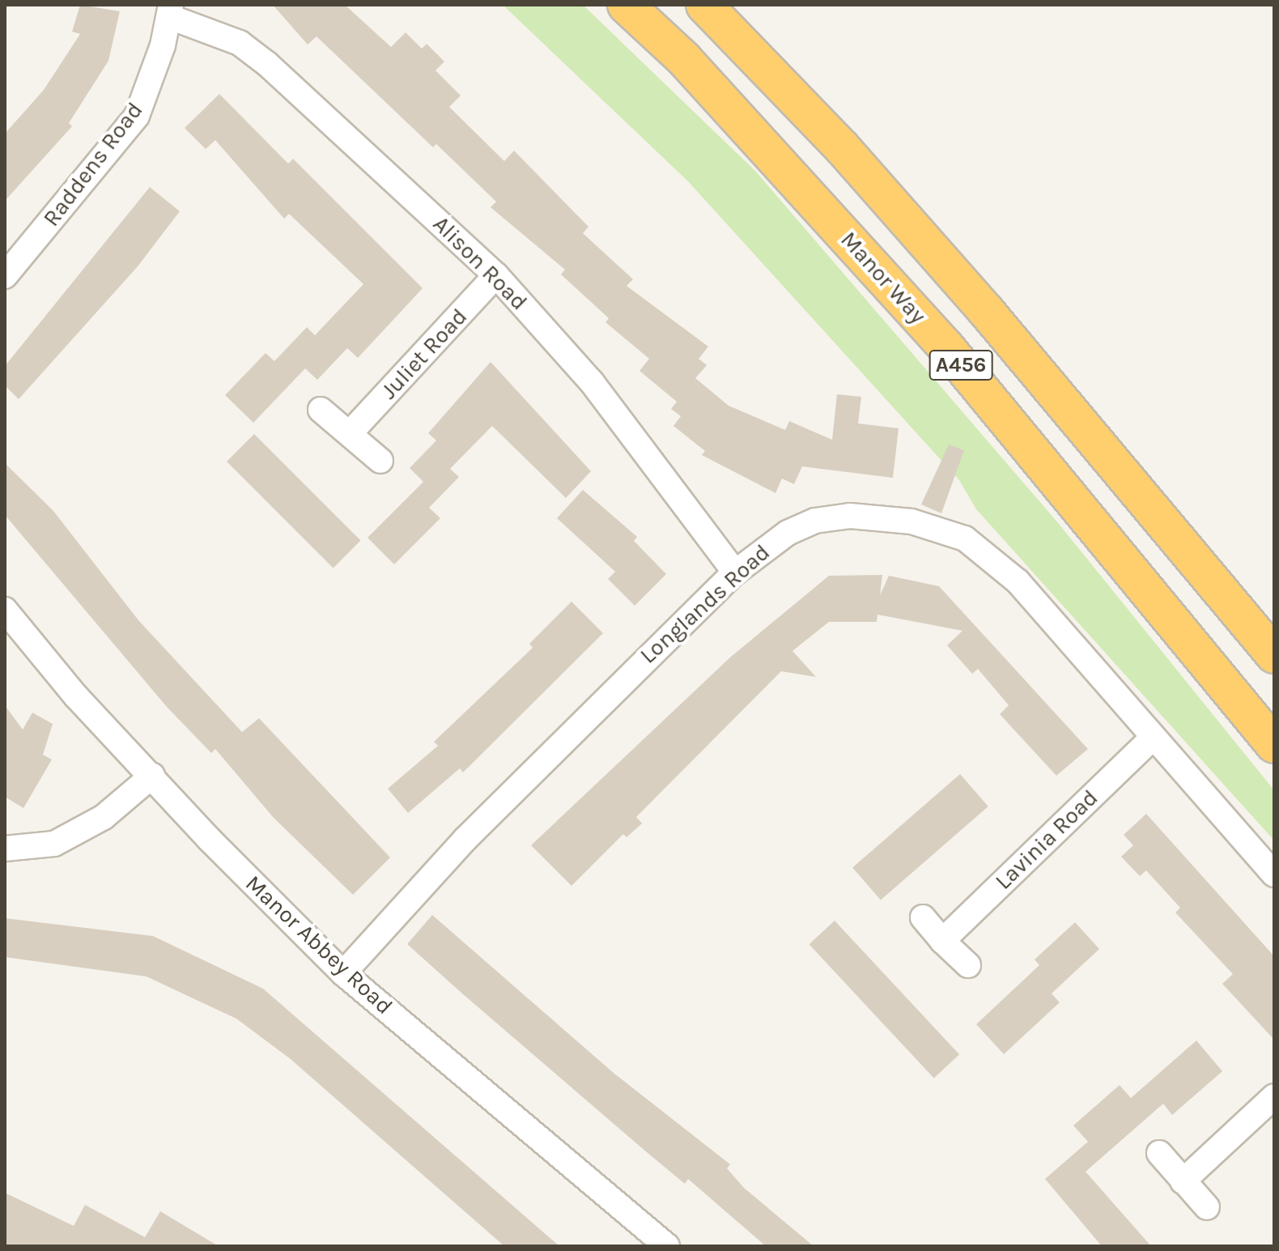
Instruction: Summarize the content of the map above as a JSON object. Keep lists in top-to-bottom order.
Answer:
{
  "streets": {
    "highway": ["Manor Way", "A456"],
    "street": [
      "Raddens Road",
      "Alison Road",
      "Juliet Road",
      "Longlands Road",
      "Lavinia Road",
      "Manor Abbey Road"
    ]
  },
  "crossings": [
    ["Raddens Road", "Alison Road"],
    ["Alison Road", "Juliet Road"],
    ["Alison Road", "Longlands Road"],
    ["Longlands Road", "Lavinia Road"],
    ["Longlands Road", "Manor Abbey Road"]
  ]
}
